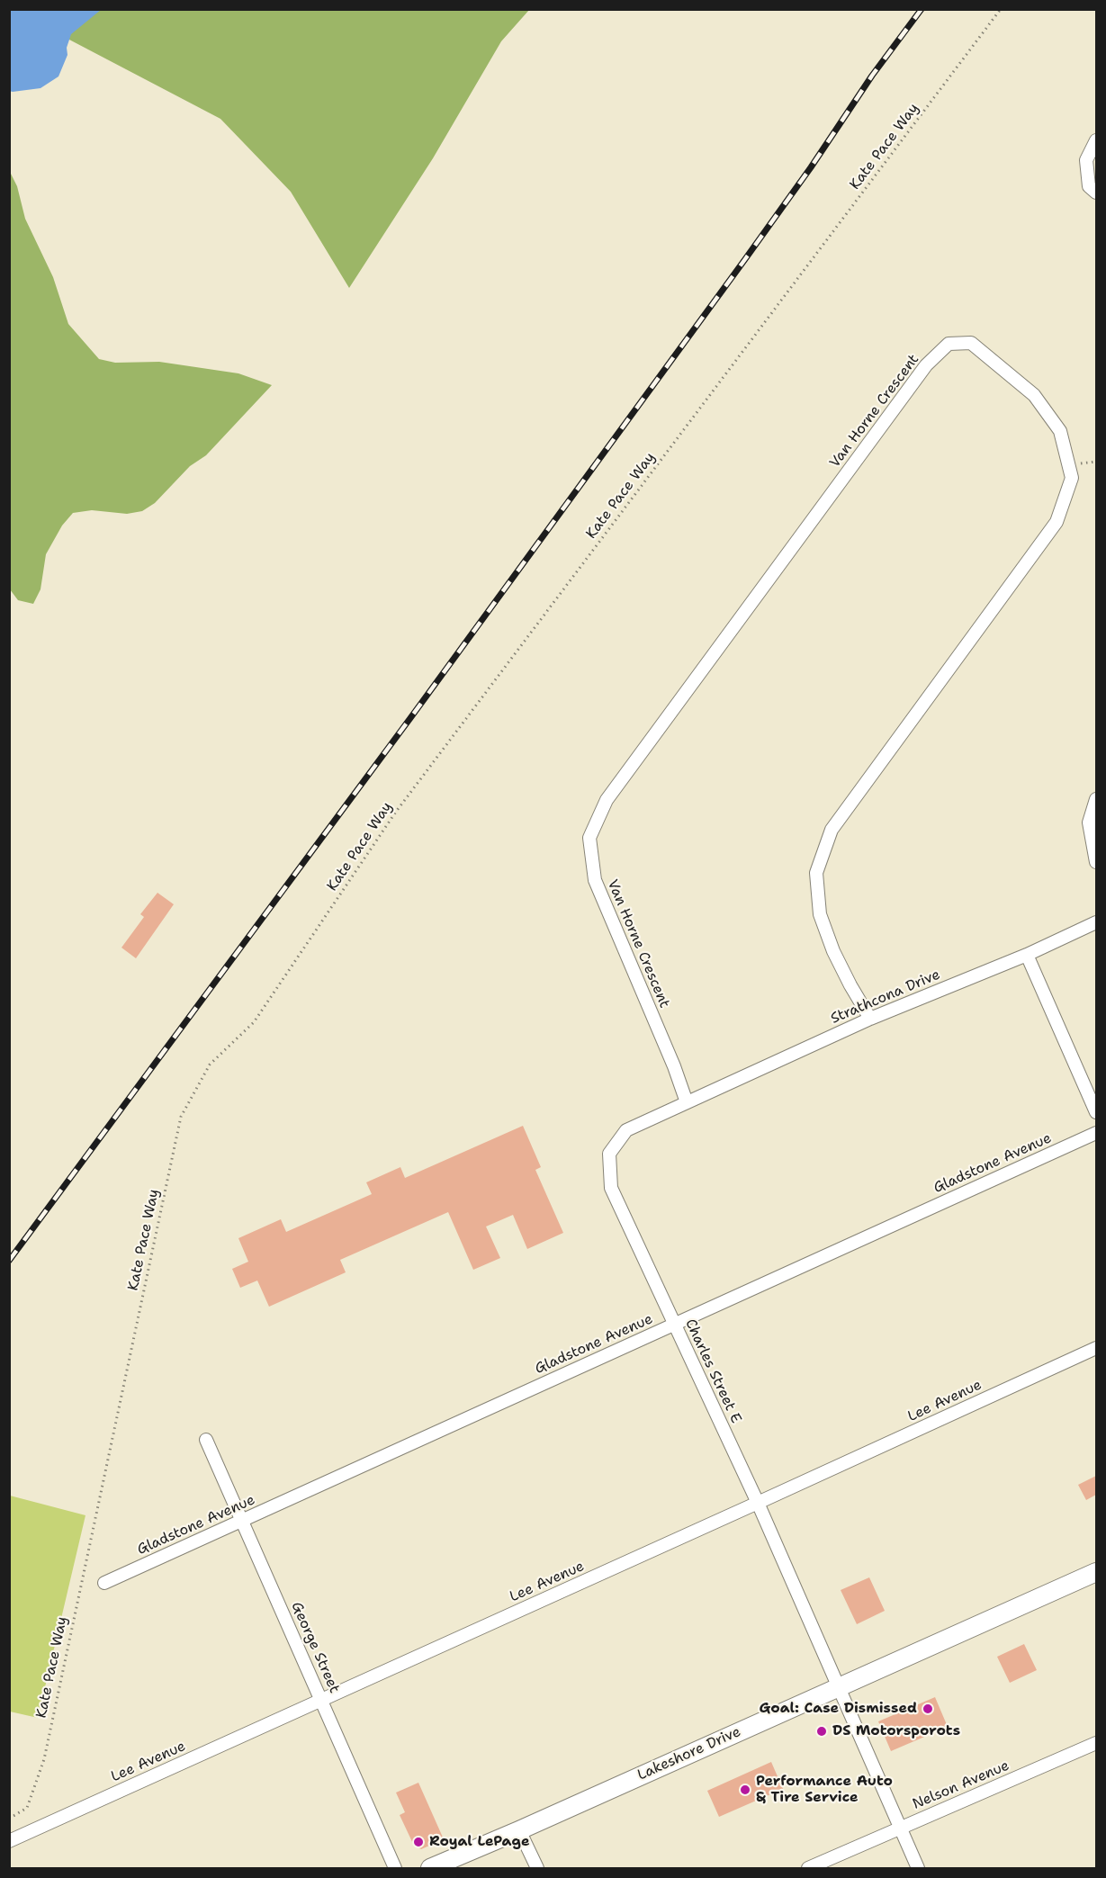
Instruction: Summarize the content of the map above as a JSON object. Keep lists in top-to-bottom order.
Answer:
{
  "streets": {
    "main road": ["Lakeshore Drive"],
    "street": [
      "Van Horne Crescent",
      "Strathcona Drive",
      "Gladstone Avenue",
      "Charles Street E",
      "Lee Avenue",
      "George Street",
      "Nelson Avenue"
    ],
    "path": ["Kate Pace Way"]
  },
  "crossings": [
    ["Van Horne Crescent", "Strathcona Drive"],
    ["Van Horne Crescent", "Charles Street E"],
    ["Strathcona Drive", "Charles Street E"],
    ["Gladstone Avenue", "Charles Street E"],
    ["Gladstone Avenue", "George Street"],
    ["Charles Street E", "Lee Avenue"],
    ["Charles Street E", "Lakeshore Drive"],
    ["Charles Street E", "Nelson Avenue"],
    ["Lee Avenue", "George Street"]
  ],
  "places": [
    "Goal: Case Dismissed",
    "DS Motorsporots",
    "Performance Auto & Tire Service",
    "Royal LePage"
  ]
}
